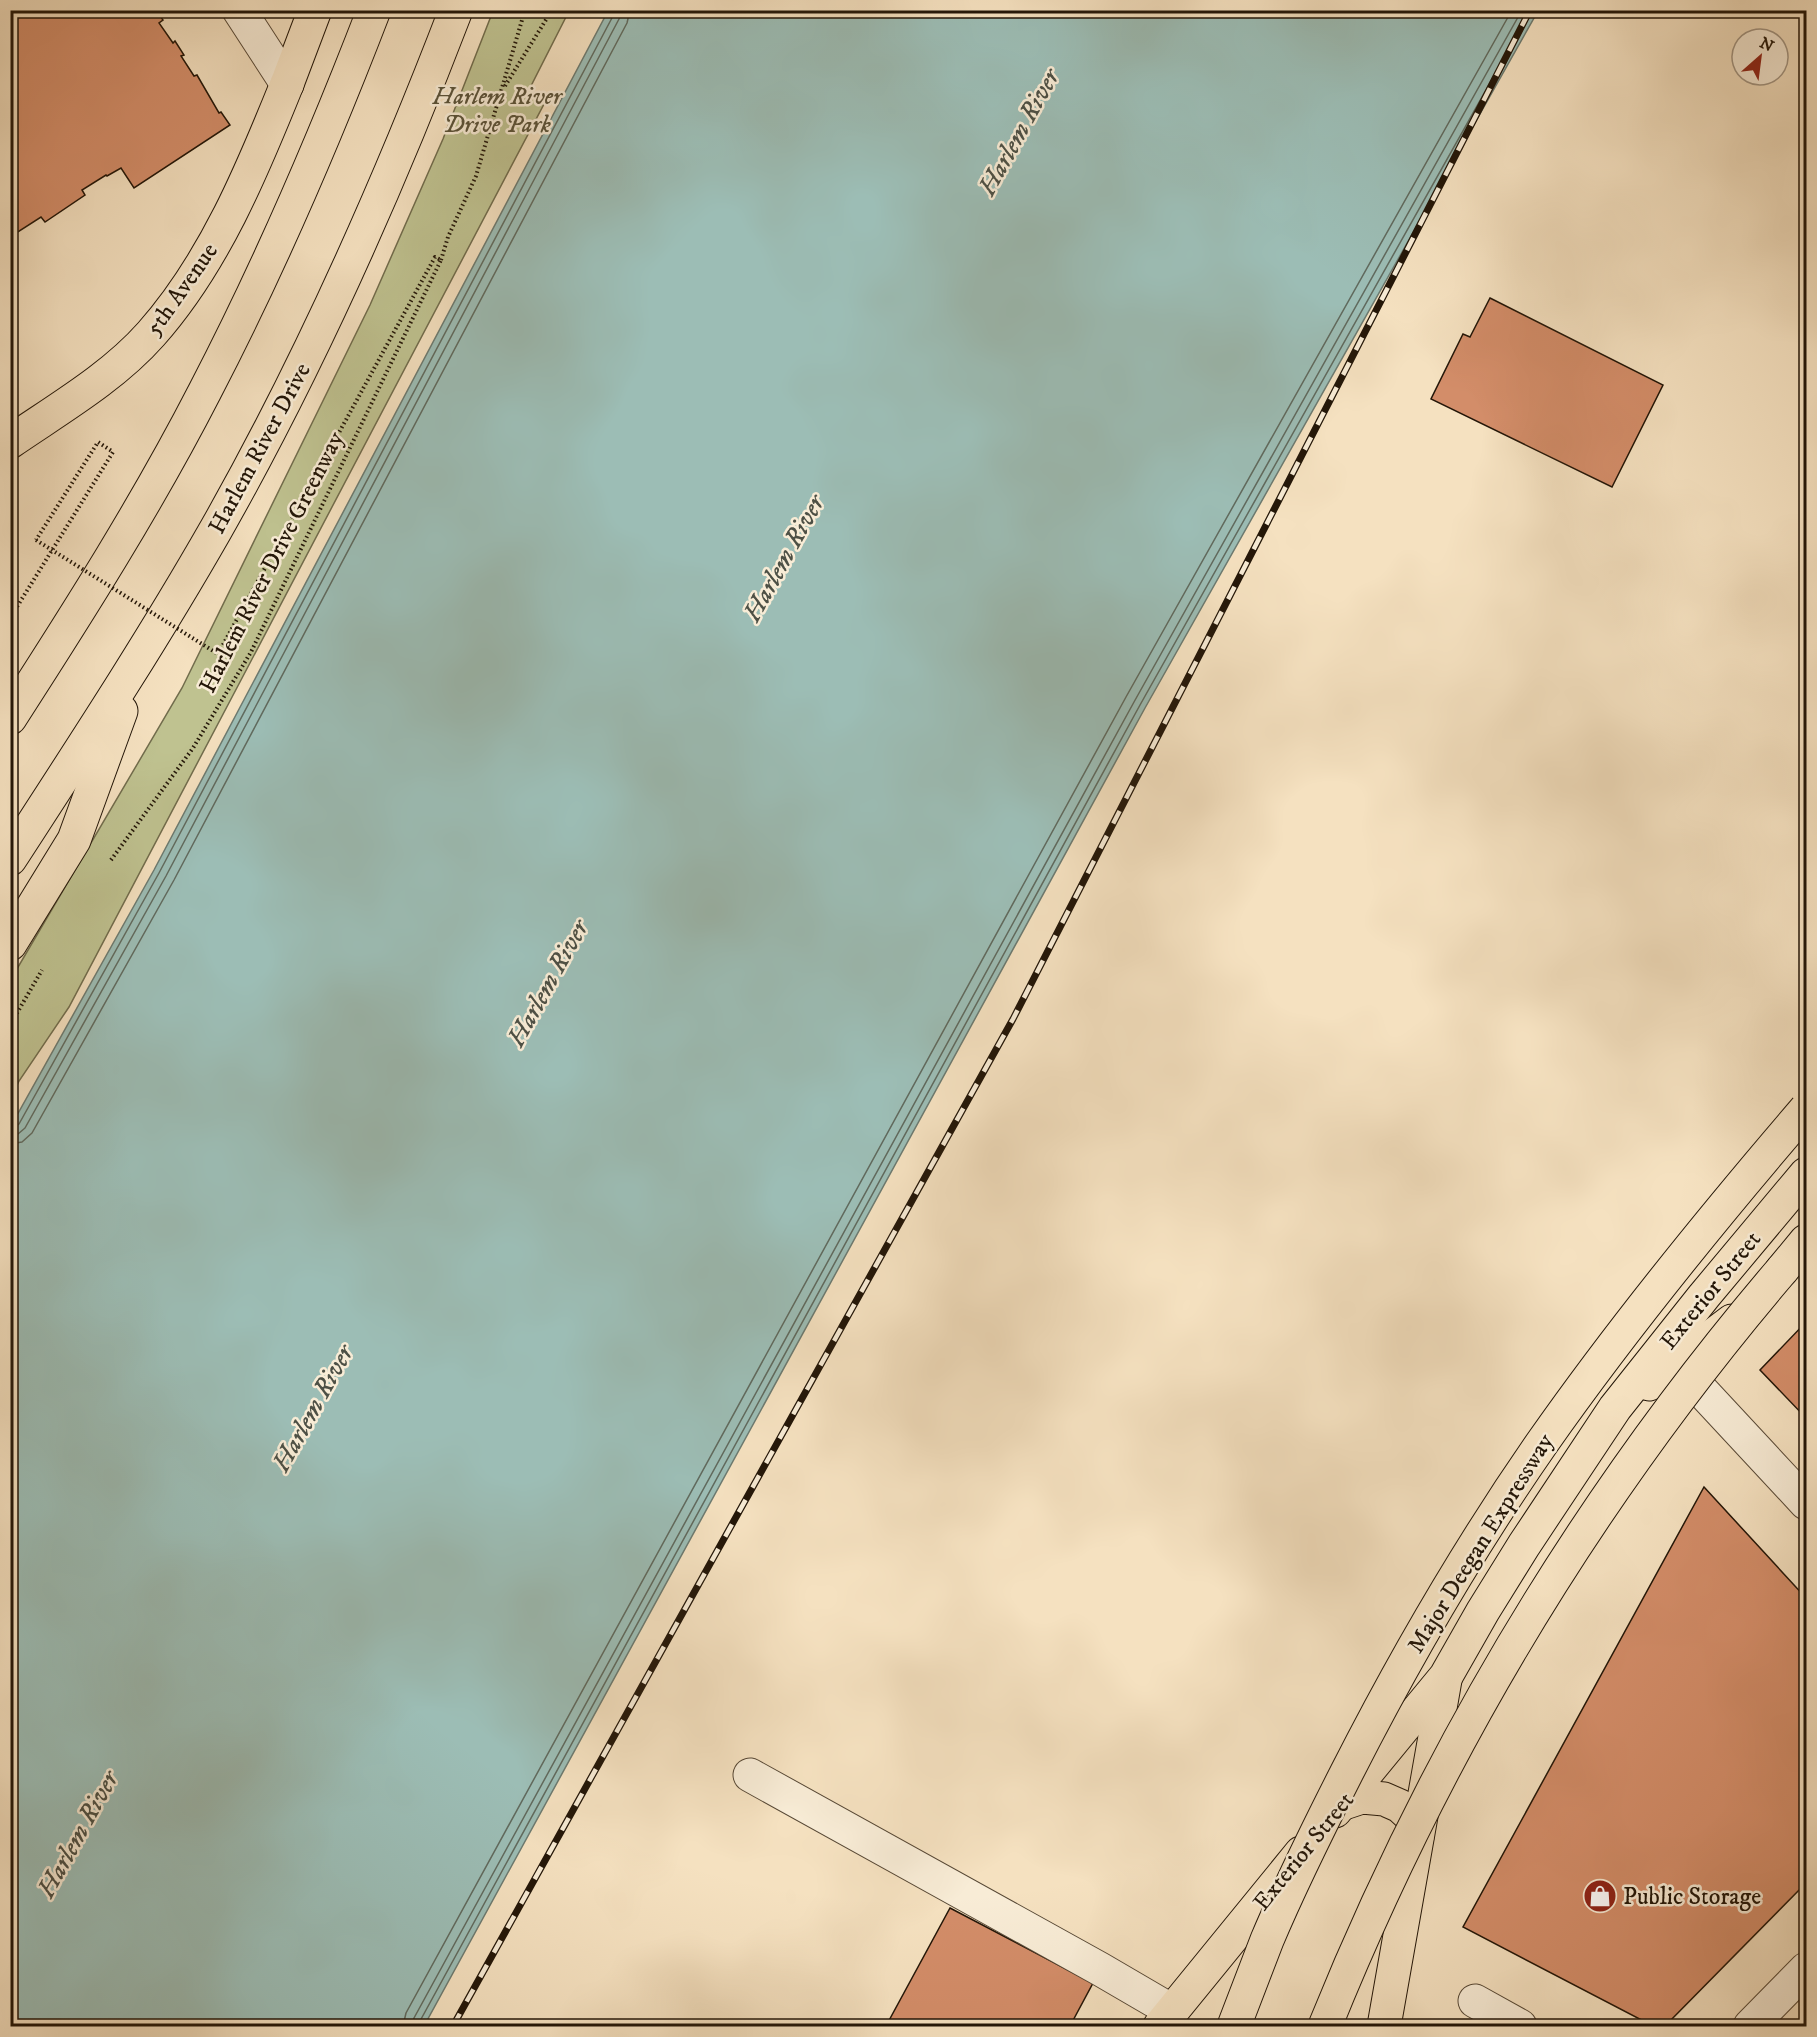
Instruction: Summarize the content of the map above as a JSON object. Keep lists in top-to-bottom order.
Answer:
{
  "streets": {
    "main road": [
      "5th Avenue",
      "Harlem River Drive",
      "Exterior Street",
      "Major Deegan Expressway"
    ],
    "path": ["Harlem River Drive Greenway"]
  },
  "water": ["Harlem River"],
  "parks": ["Harlem River Drive Park"],
  "places": {
    "shop": ["Public Storage"]
  },
  "north": "top right"
}
